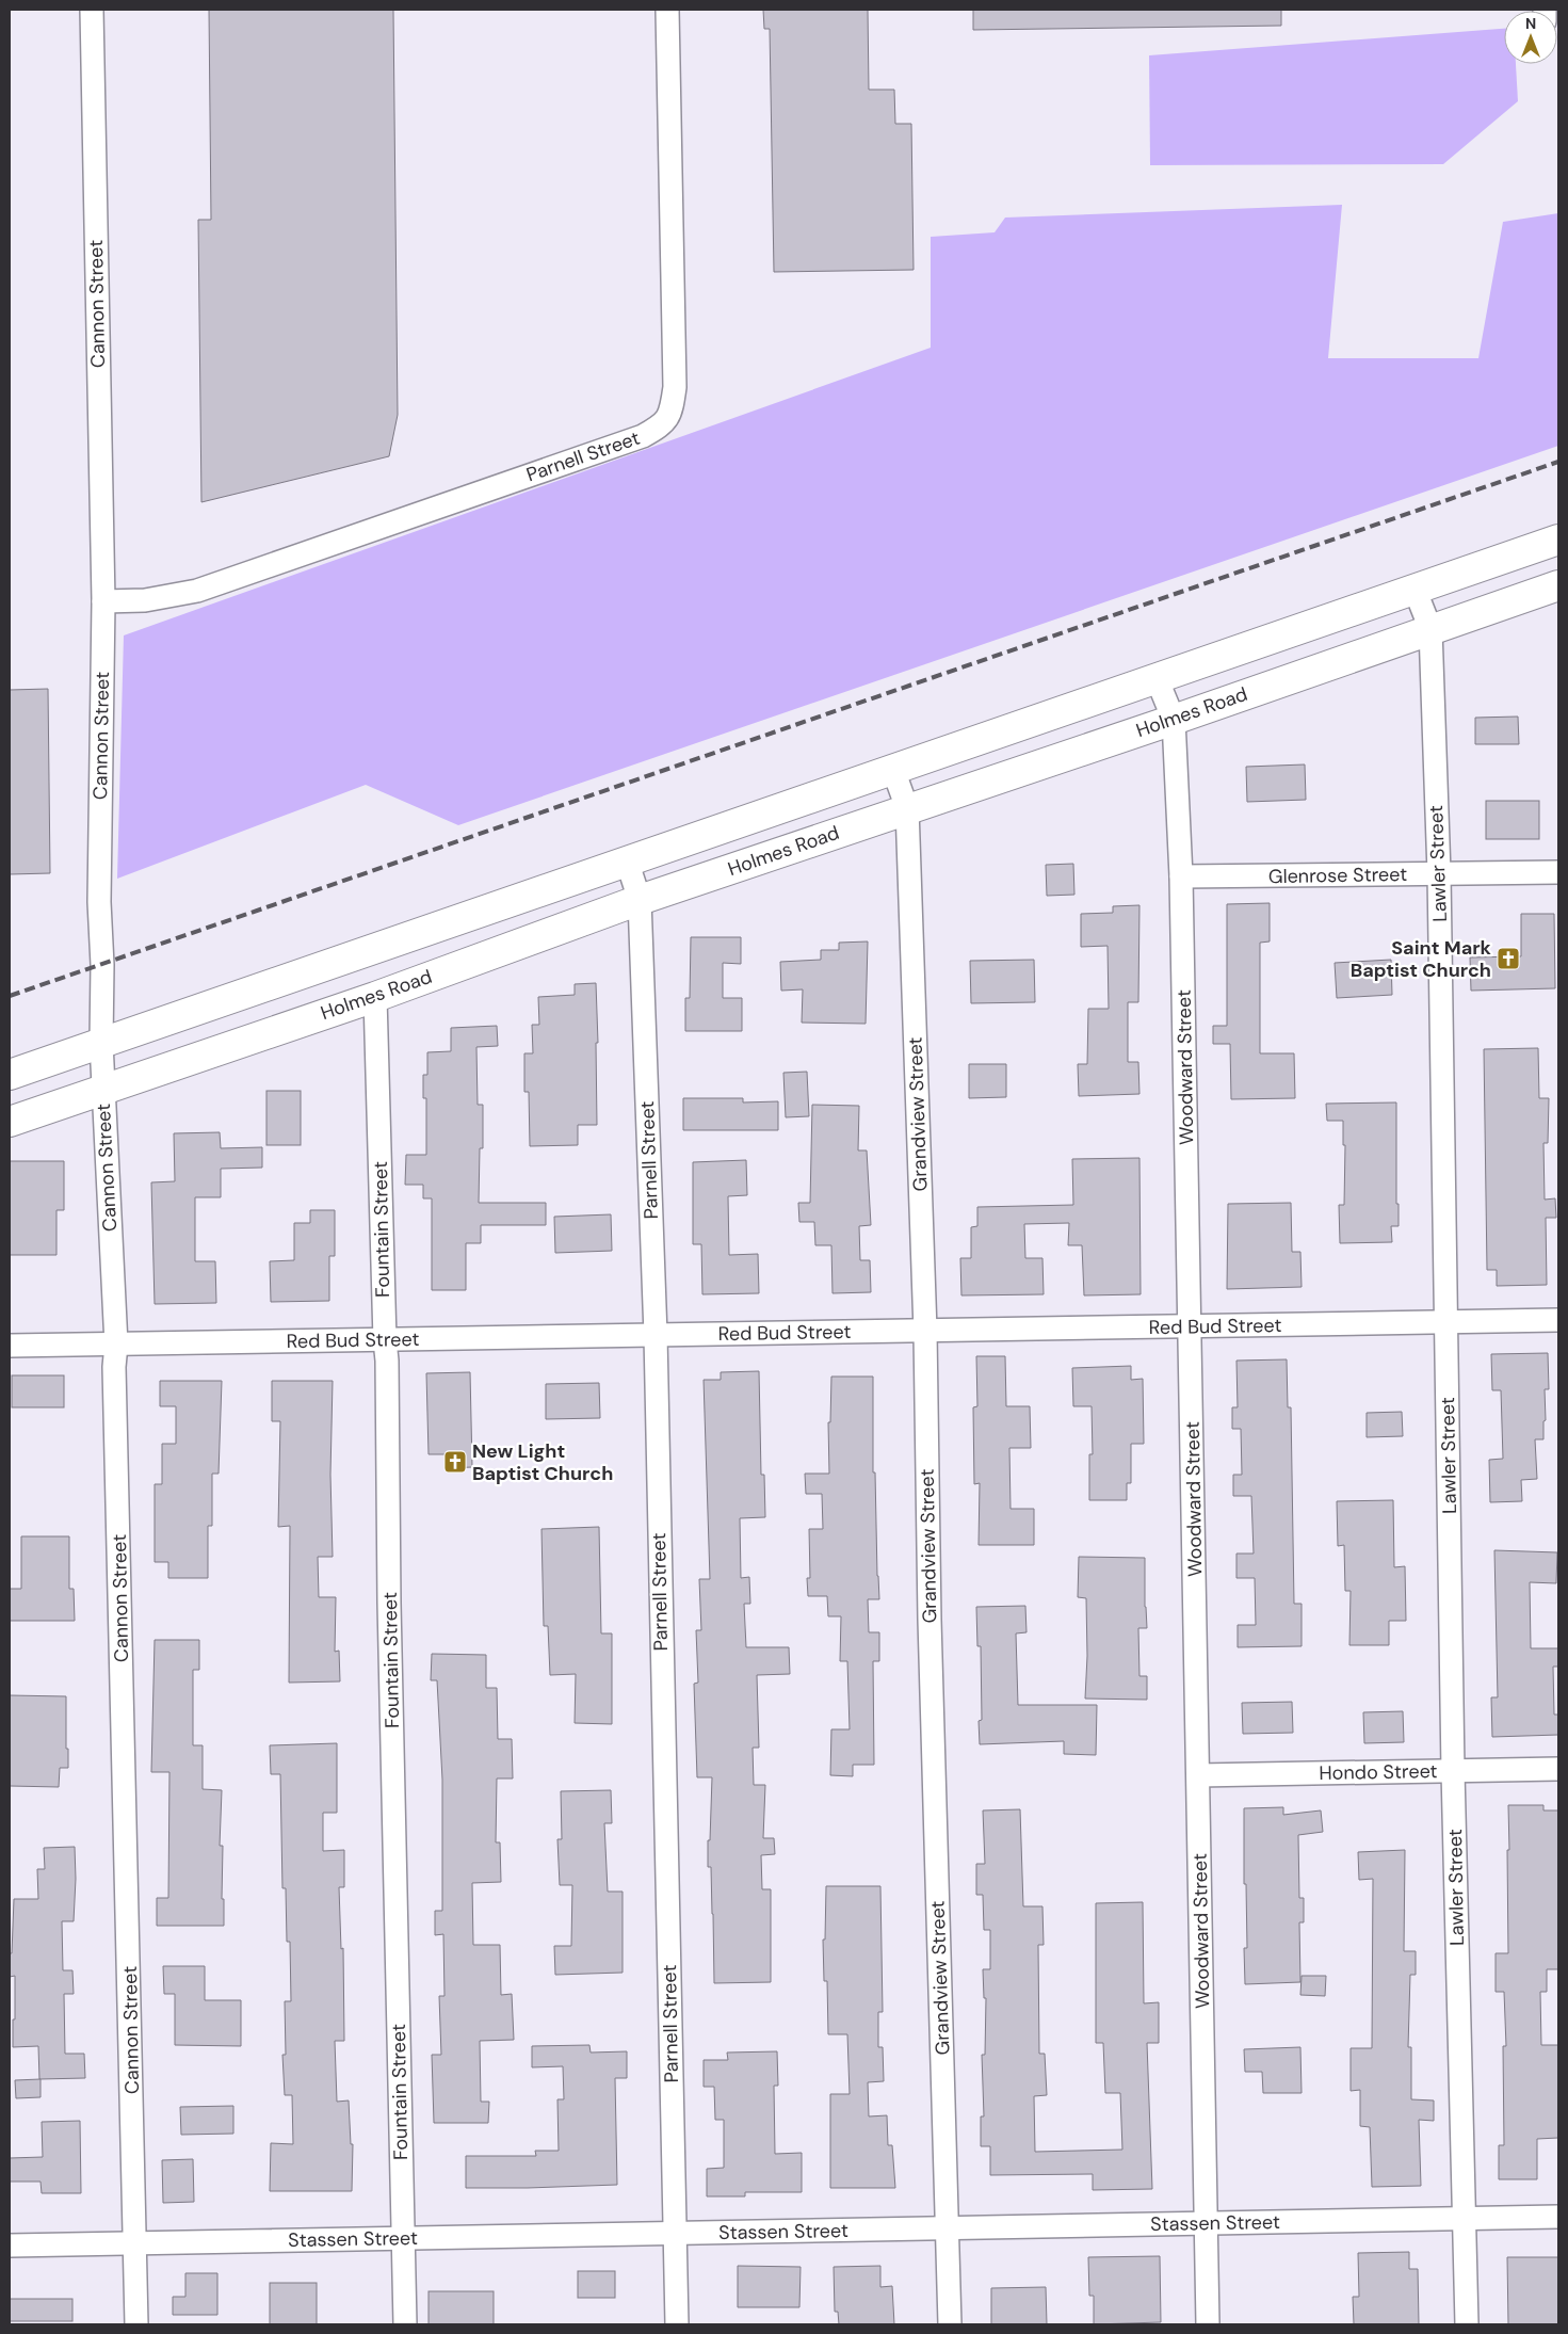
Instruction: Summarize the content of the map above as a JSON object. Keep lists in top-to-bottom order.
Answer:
{
  "streets": {
    "main road": ["Holmes Road"],
    "street": [
      "Cannon Street",
      "Parnell Street",
      "Lawler Street",
      "Glenrose Street",
      "Woodward Street",
      "Grandview Street",
      "Fountain Street",
      "Red Bud Street",
      "Hondo Street",
      "Stassen Street"
    ]
  },
  "crossings": [
    ["Cannon Street", "Parnell Street"],
    ["Cannon Street", "Holmes Road"],
    ["Cannon Street", "Red Bud Street"],
    ["Cannon Street", "Stassen Street"],
    ["Parnell Street", "Holmes Road"],
    ["Parnell Street", "Red Bud Street"],
    ["Parnell Street", "Stassen Street"],
    ["Holmes Road", "Lawler Street"],
    ["Holmes Road", "Woodward Street"],
    ["Holmes Road", "Grandview Street"],
    ["Holmes Road", "Fountain Street"],
    ["Lawler Street", "Glenrose Street"],
    ["Lawler Street", "Red Bud Street"],
    ["Lawler Street", "Hondo Street"],
    ["Lawler Street", "Stassen Street"],
    ["Glenrose Street", "Woodward Street"],
    ["Woodward Street", "Red Bud Street"],
    ["Woodward Street", "Hondo Street"],
    ["Woodward Street", "Stassen Street"],
    ["Grandview Street", "Red Bud Street"],
    ["Grandview Street", "Stassen Street"],
    ["Fountain Street", "Red Bud Street"],
    ["Fountain Street", "Stassen Street"]
  ],
  "places": {
    "church": ["Saint Mark Baptist Church", "New Light Baptist Church"]
  },
  "north": "top"
}
